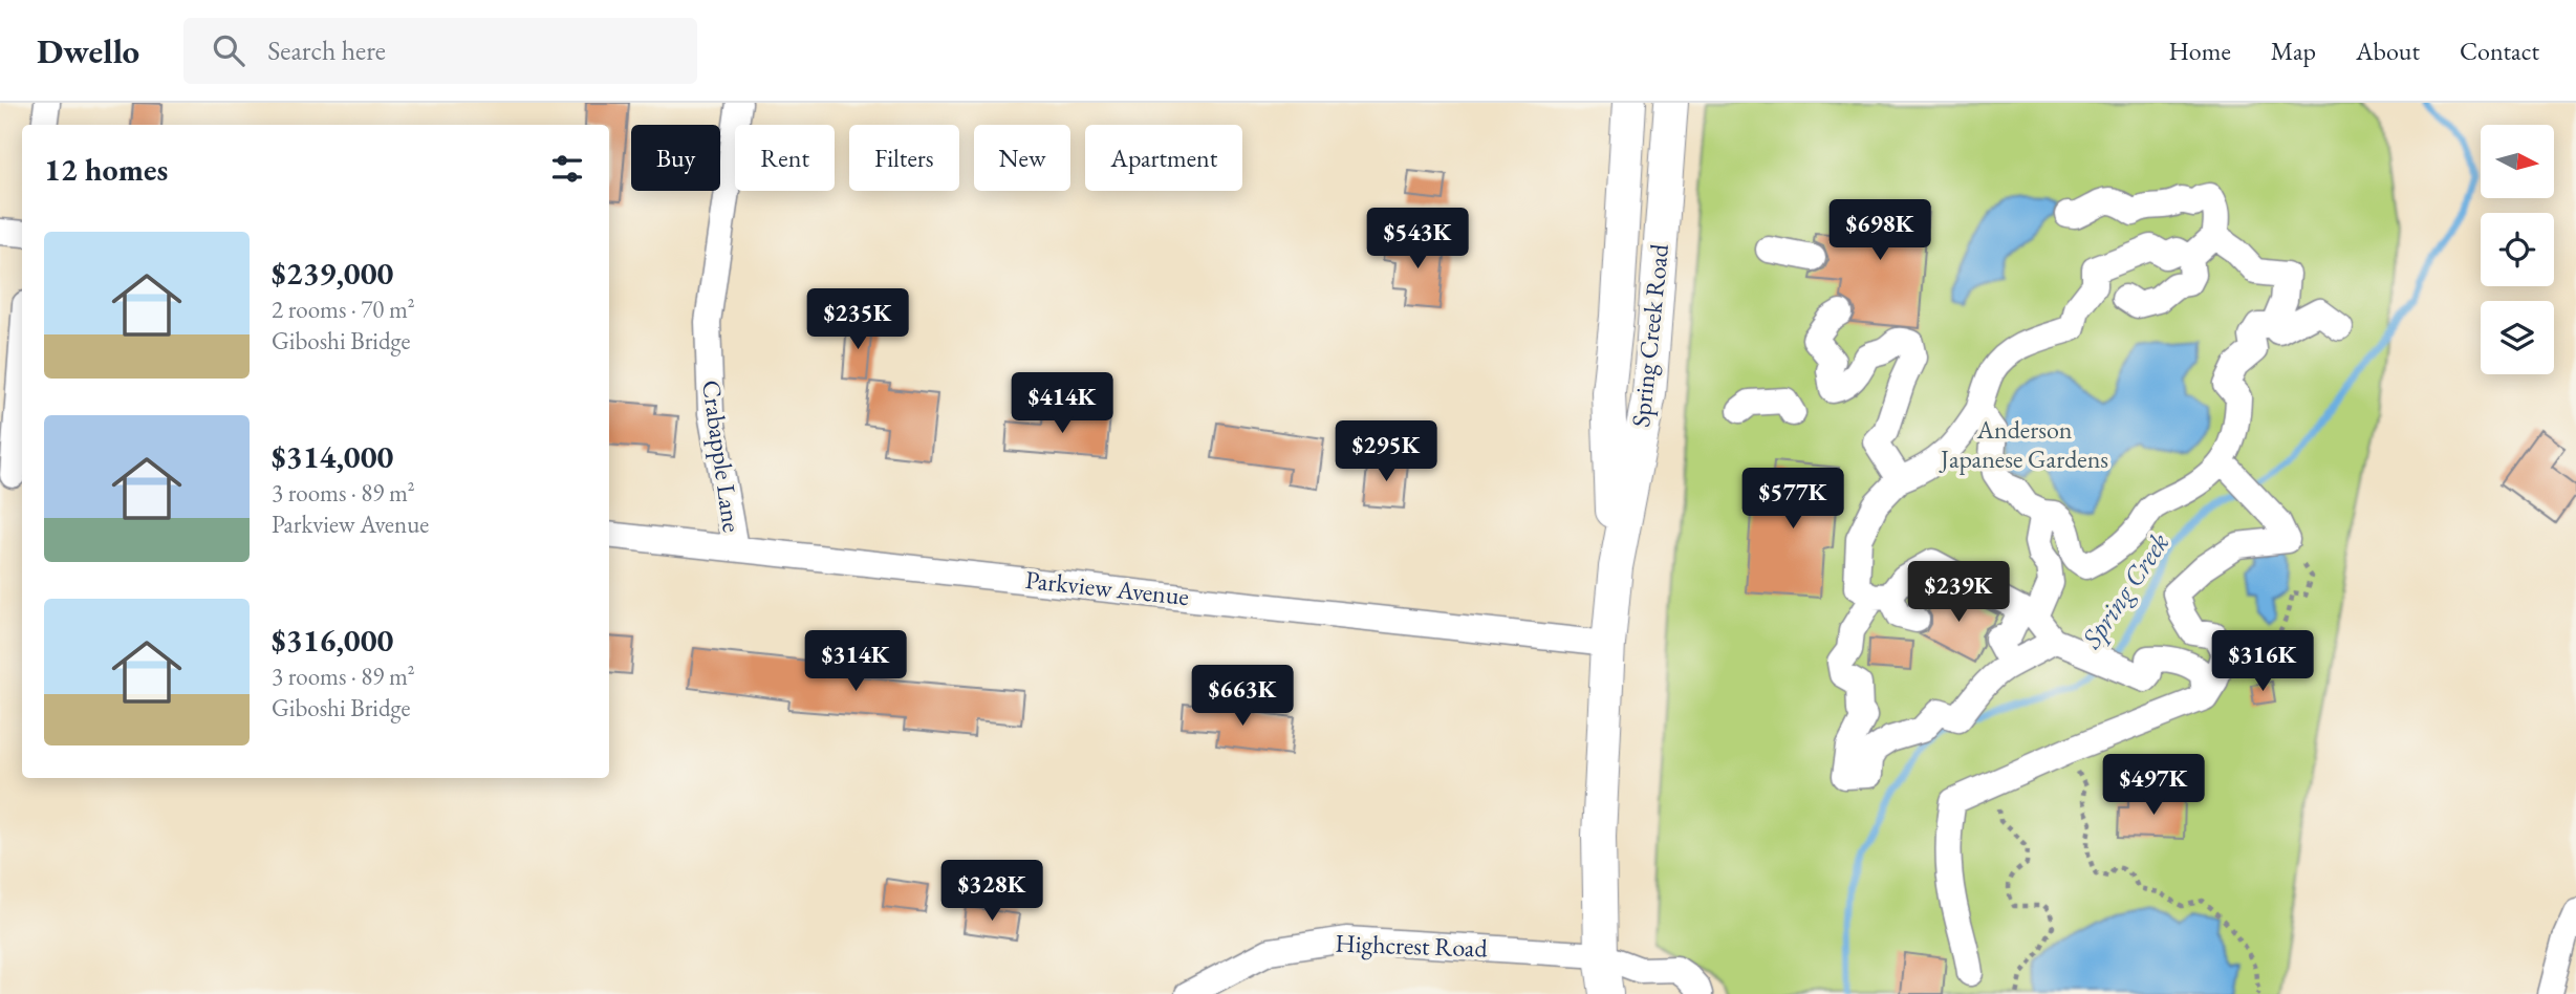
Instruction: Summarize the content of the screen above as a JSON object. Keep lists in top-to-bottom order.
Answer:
{
  "streets": {
    "main road": ["Spring Creek Road"],
    "street": ["Crabapple Lane", "Parkview Avenue", "Highcrest Road"]
  },
  "crossings": [
    ["Spring Creek Road", "Parkview Avenue"],
    ["Spring Creek Road", "Highcrest Road"],
    ["Crabapple Lane", "Parkview Avenue"]
  ],
  "water": ["Spring Creek"],
  "parks": ["Anderson Japanese Gardens"],
  "north": "right",
  "page": {
    "header": "Dwello",
    "search": "Search here",
    "nav": [
      "Home",
      "Map",
      "About",
      "Contact"
    ],
    "chip": [
      "Buy",
      "Rent",
      "Filters",
      "New",
      "Apartment"
    ],
    "heading": "12 homes",
    "price": [
      "$698K",
      "$543K",
      "$235K",
      "$414K",
      "$295K",
      "$577K",
      "$239K",
      "$314K",
      "$316K",
      "$663K",
      "$497K",
      "$328K"
    ],
    "list": [
      {
        "name": "$239,000",
        "note": "2 rooms · 70 m² · Giboshi Bridge"
      },
      {
        "name": "$314,000",
        "note": "3 rooms · 89 m² · Parkview Avenue"
      },
      {
        "name": "$316,000",
        "note": "3 rooms · 89 m² · Giboshi Bridge"
      }
    ]
  }
}
